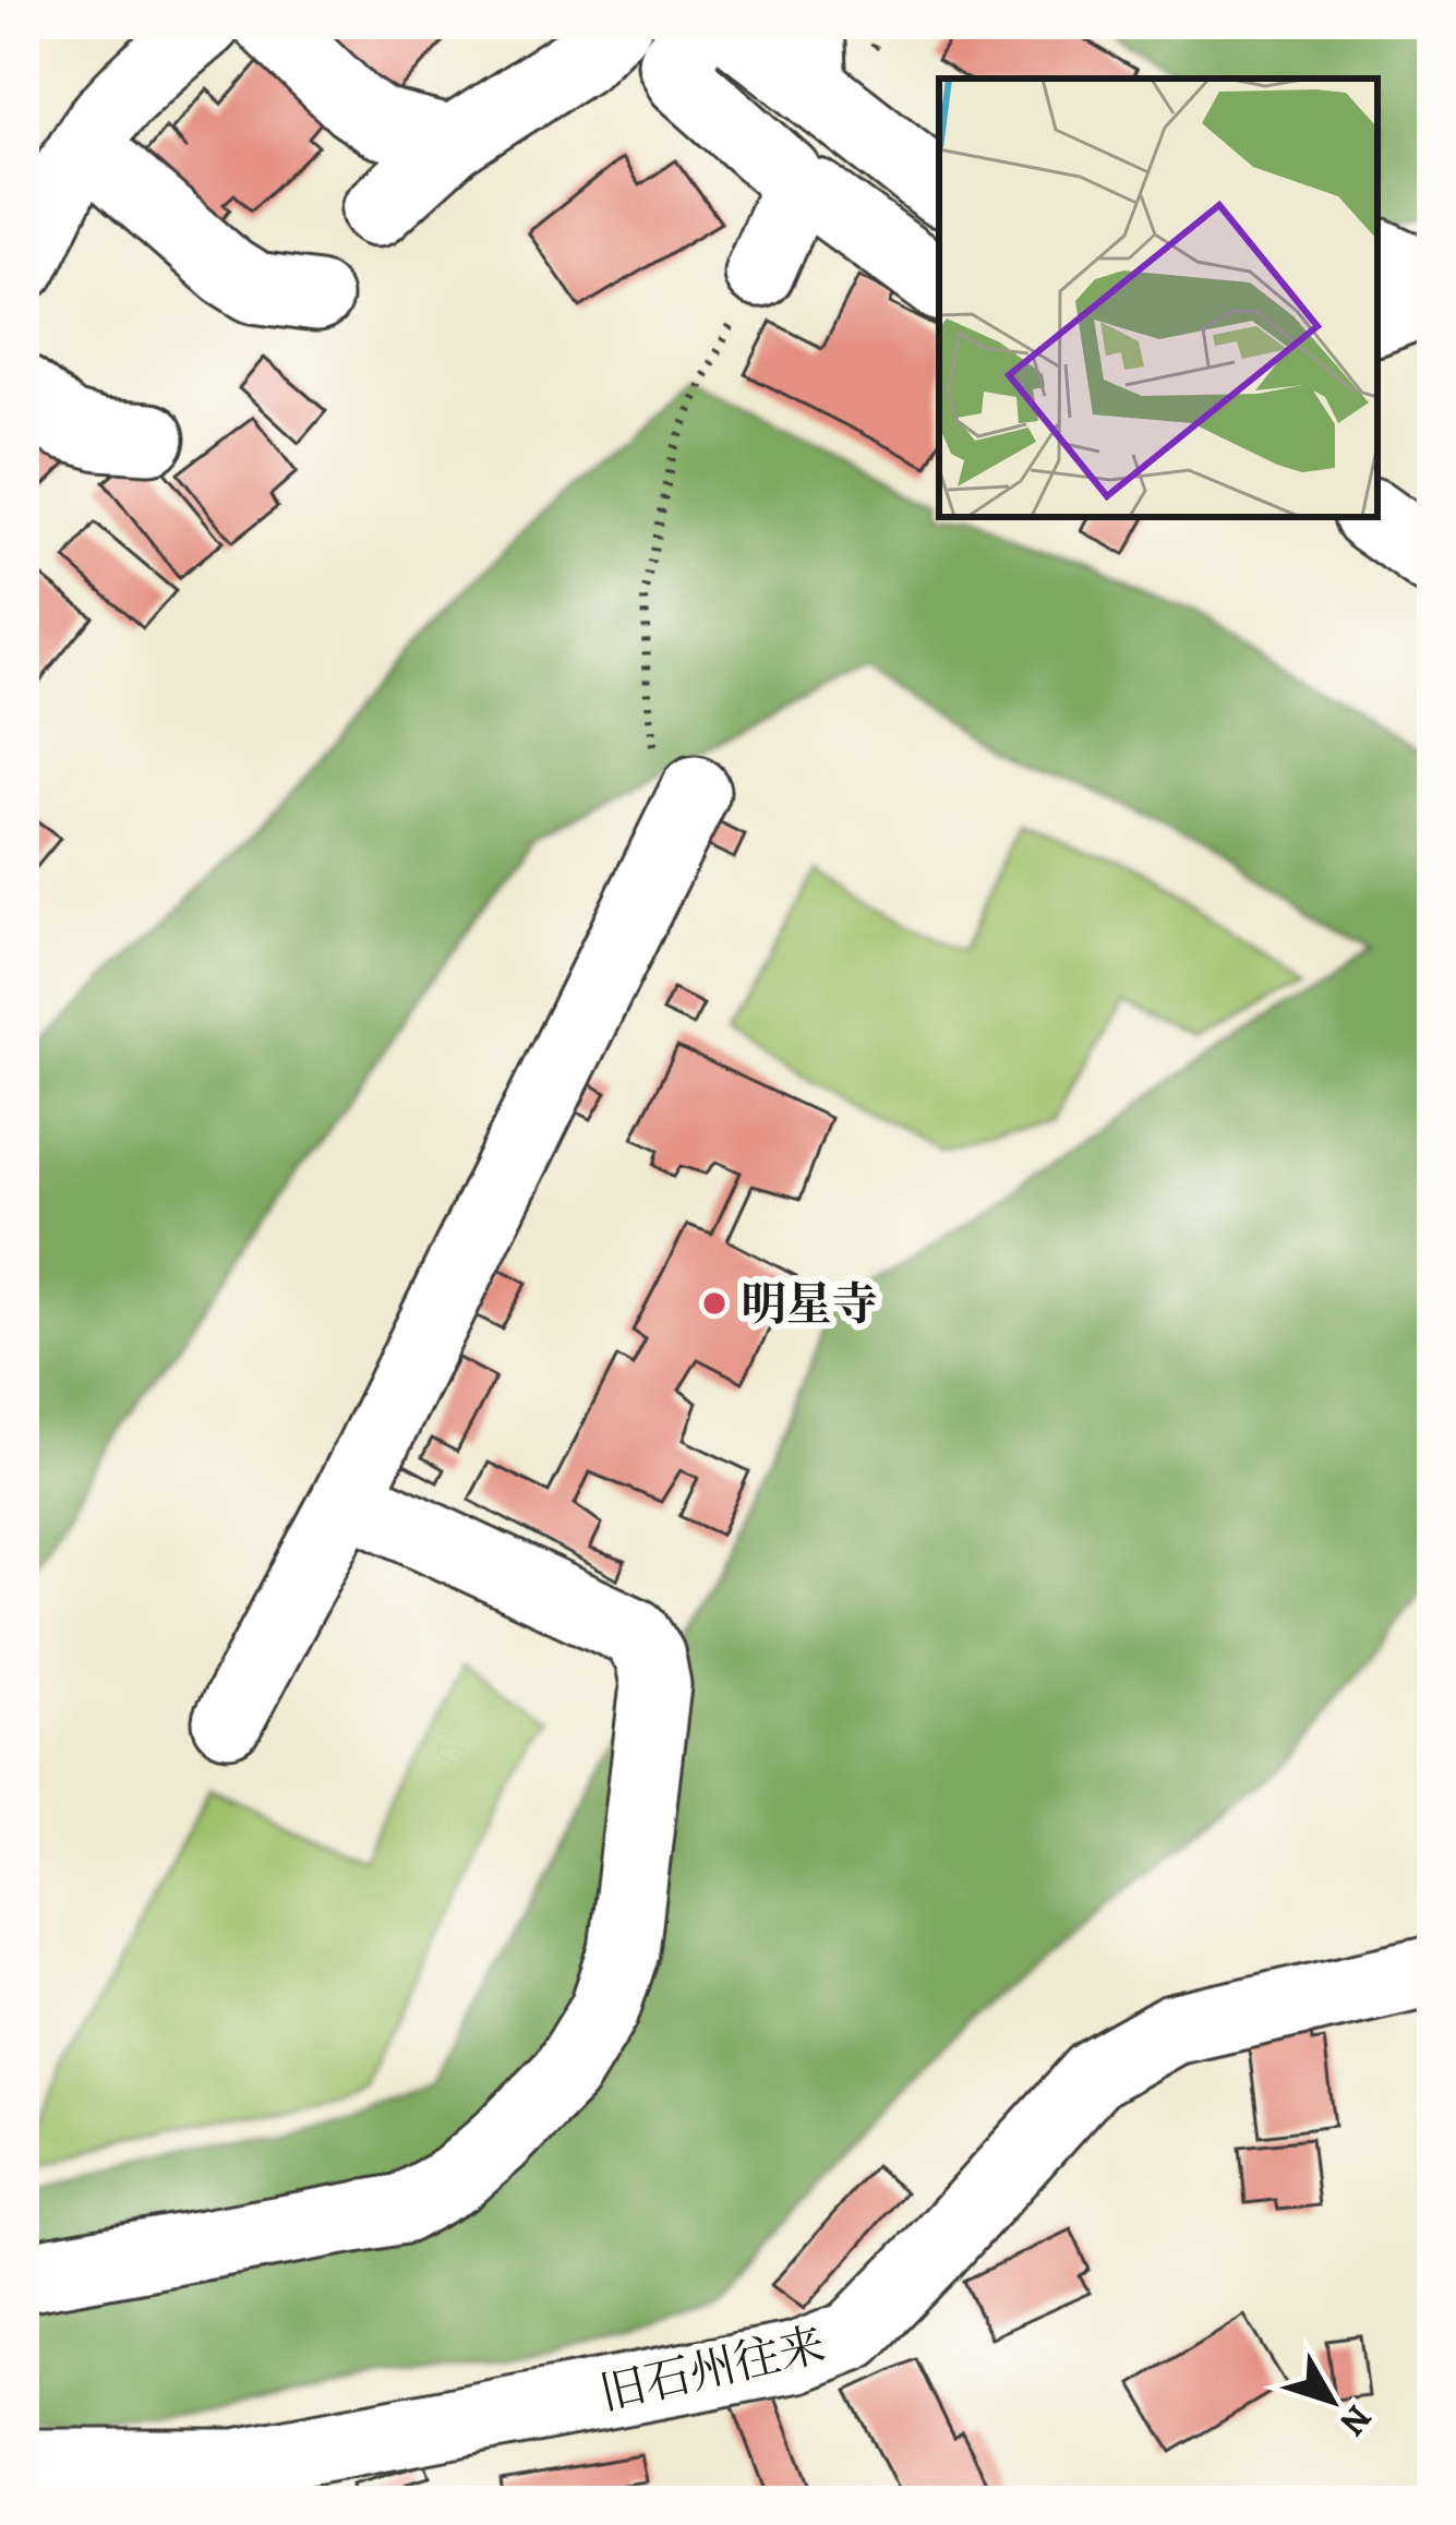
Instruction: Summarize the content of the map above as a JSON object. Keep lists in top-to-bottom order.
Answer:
{
  "streets": {
    "street": ["旧石州往来"]
  },
  "places": ["明星寺"],
  "north": "bottom right"
}
